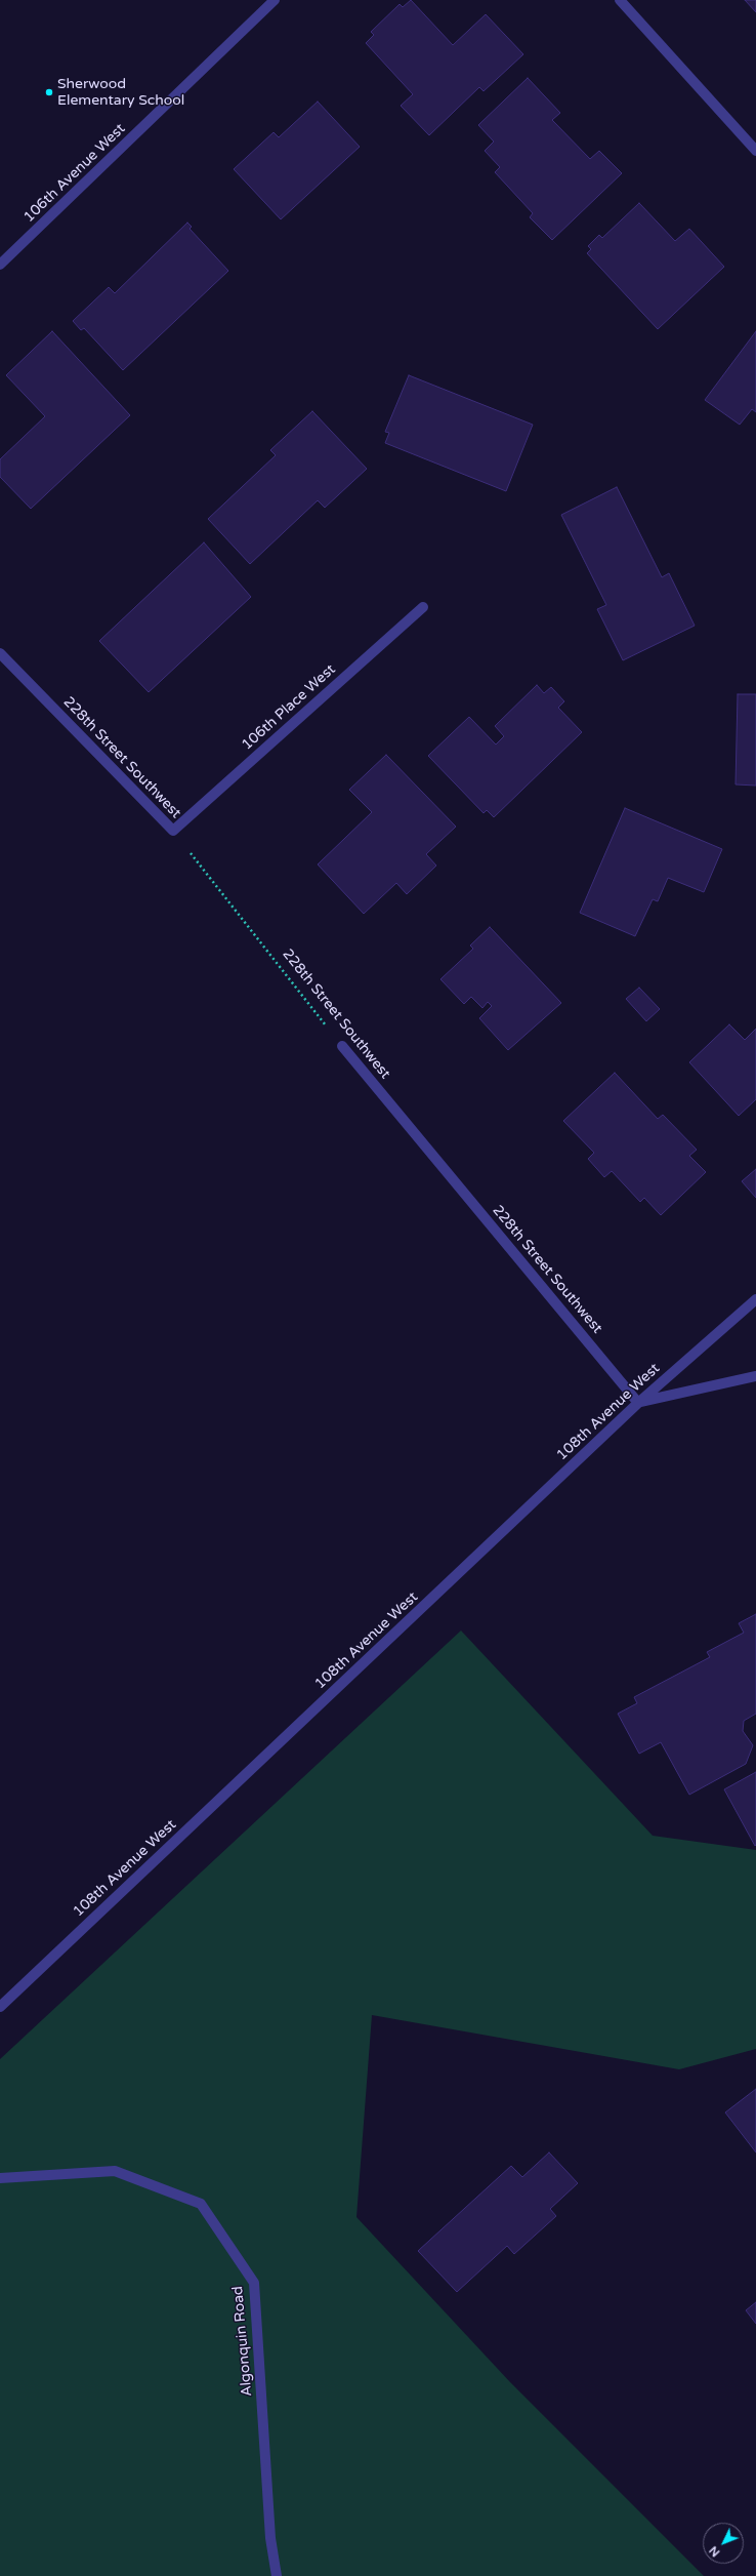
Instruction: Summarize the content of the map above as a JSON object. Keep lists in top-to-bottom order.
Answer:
{
  "streets": {
    "street": [
      "106th Avenue West",
      "106th Place West",
      "228th Street Southwest",
      "108th Avenue West",
      "Algonquin Road"
    ]
  },
  "crossings": [
    ["106th Place West", "228th Street Southwest"],
    ["228th Street Southwest", "108th Avenue West"]
  ],
  "places": ["Sherwood Elementary School"],
  "north": "bottom left"
}
